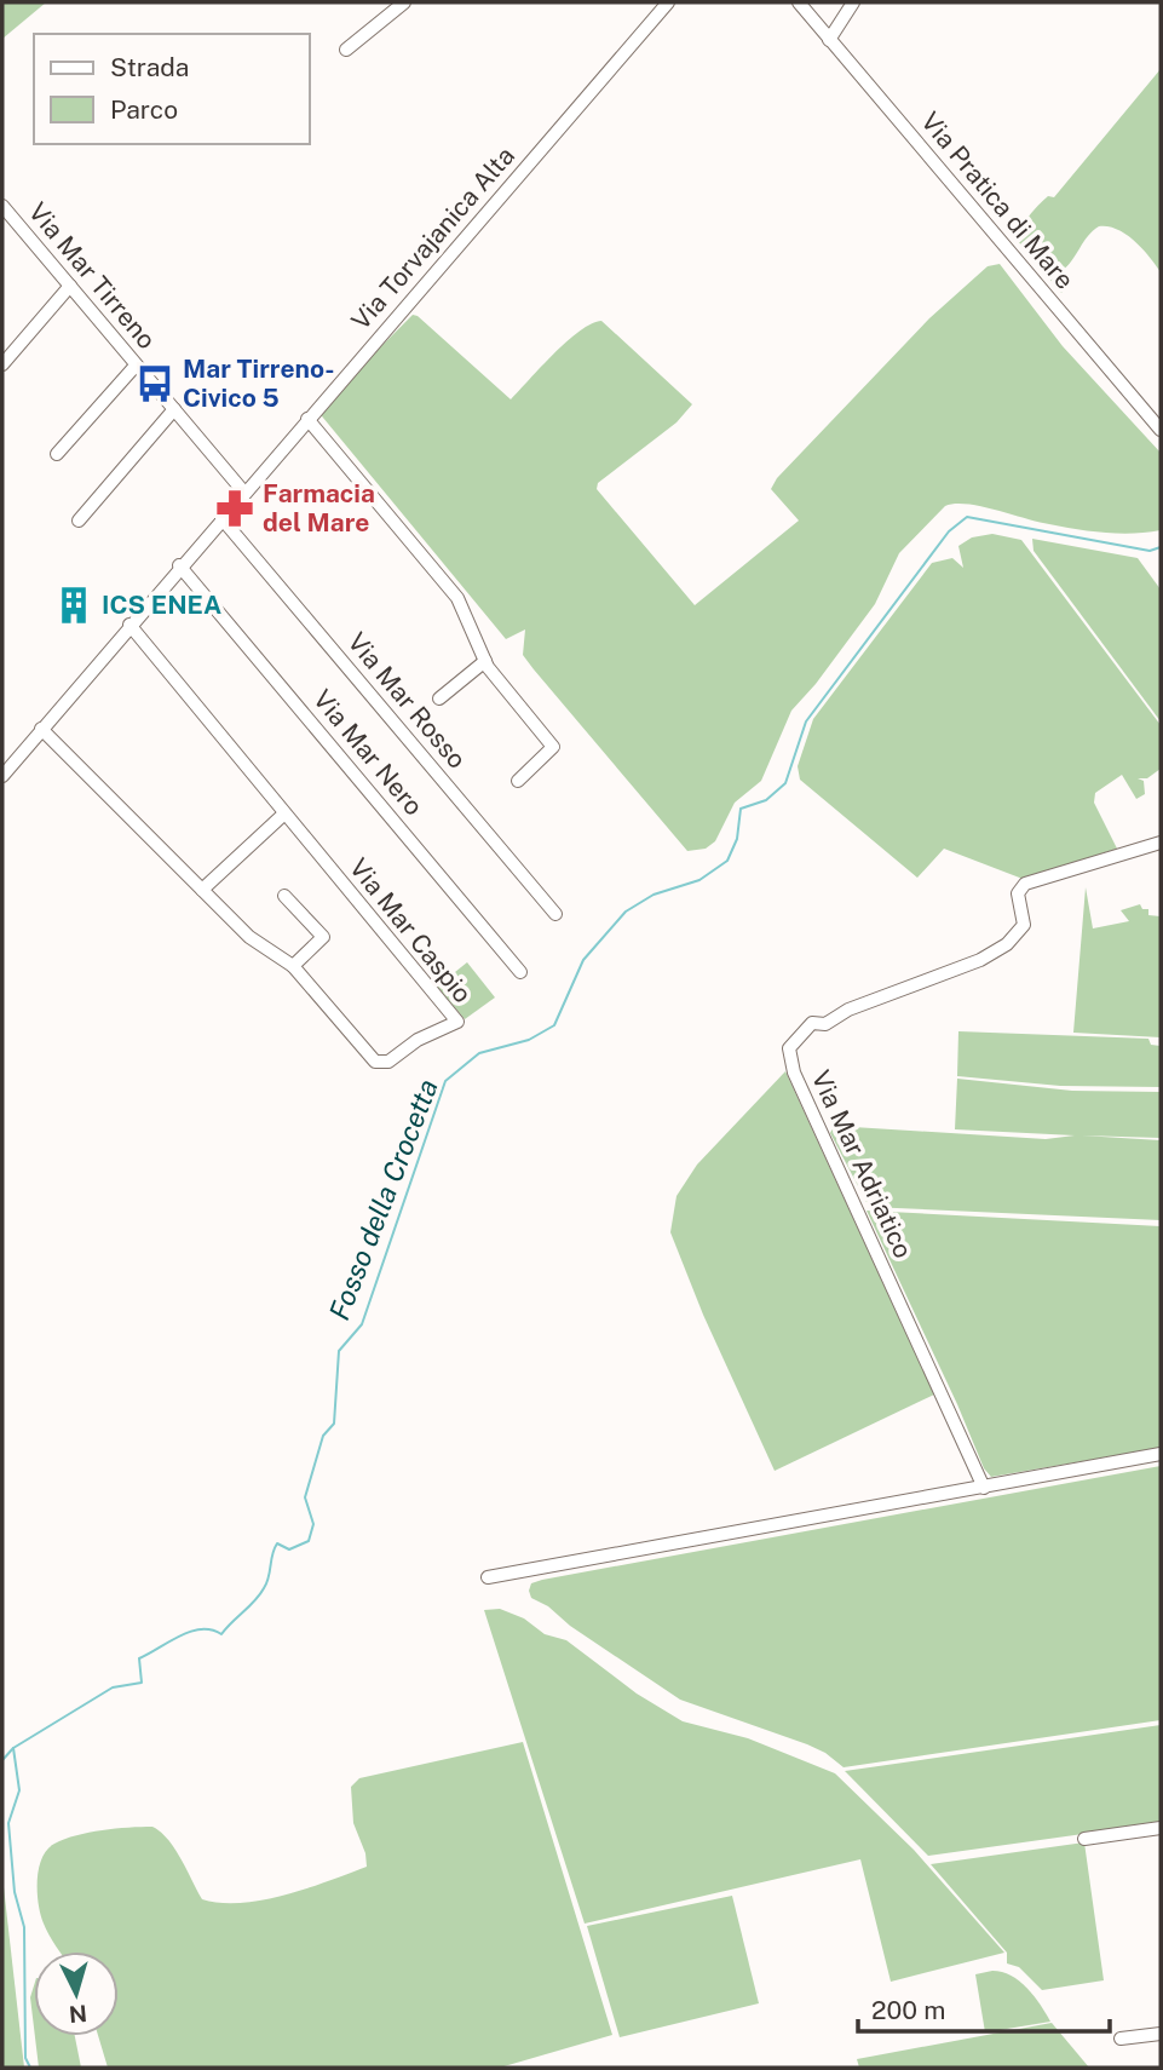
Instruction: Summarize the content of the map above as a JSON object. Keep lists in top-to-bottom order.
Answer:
{
  "streets": {
    "street": [
      "Via Pratica di Mare",
      "Via Torvajanica Alta",
      "Via Mar Tirreno",
      "Via Mar Rosso",
      "Via Mar Nero",
      "Via Mar Caspio",
      "Via Mar Adriatico"
    ]
  },
  "crossings": [
    ["Via Torvajanica Alta", "Via Mar Tirreno"],
    ["Via Torvajanica Alta", "Via Mar Rosso"],
    ["Via Torvajanica Alta", "Via Mar Nero"],
    ["Via Torvajanica Alta", "Via Mar Caspio"]
  ],
  "water": ["Fosso della Crocetta"],
  "places": {
    "bus stop": ["Mar Tirreno- Civico 5"],
    "pharmacy": ["Farmacia del Mare"],
    "building": ["ICS ENEA"]
  },
  "legend": ["Strada", "Parco"],
  "scale_bar": "200 m",
  "north": "bottom"
}
